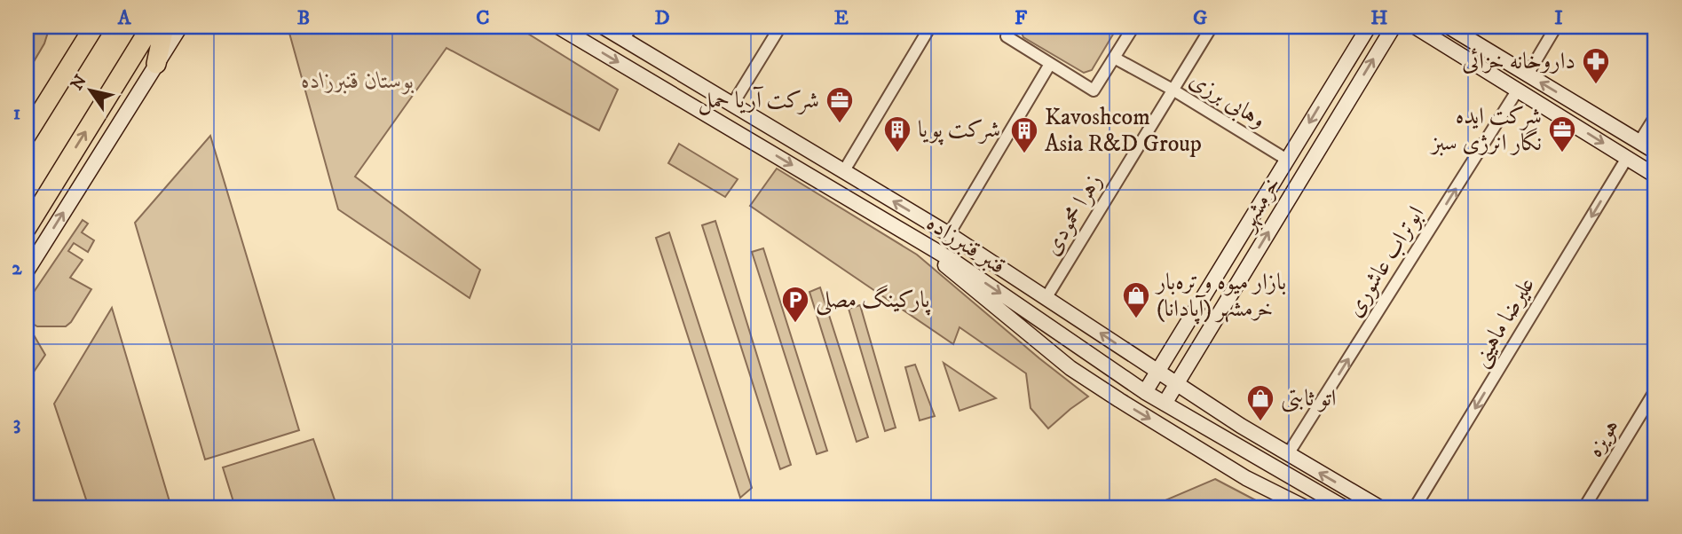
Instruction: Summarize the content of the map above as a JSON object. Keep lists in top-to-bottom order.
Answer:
{
  "streets": {
    "main road": ["خرمشهر", "قنبر قنبرزاده"],
    "street": [
      "وهابی برزی",
      "زهرا محمودی",
      "ابوتراب عاشوری",
      "علیرضا ماهینی",
      "هویزه"
    ]
  },
  "crossings": [
    ["وهابی برزی", "خرمشهر"],
    ["وهابی برزی", "زهرا محمودی"],
    ["خرمشهر", "قنبر قنبرزاده"],
    ["زهرا محمودی", "قنبر قنبرزاده"],
    ["قنبر قنبرزاده", "ابوتراب عاشوری"]
  ],
  "one_way": ["ابوتراب عاشوری", "علیرضا ماهینی"],
  "parks": ["بوستان قنبرزاده"],
  "places": {
    "pharmacy": ["داروخانه خزائی"],
    "office": ["شرکت آریا حمل", "شرکت ایده نگار انرژی سبز"],
    "building": ["شرکت پویا", "Kavoshcom Asia R&D Group"],
    "shop": ["بازار میوه و تره‌بار خرمشهر (آپادانا)", "اتو ثابتی"],
    "parking": ["پارکینگ مصلی"]
  },
  "north": "top left",
  "grid": {
    "columns": [
      "A",
      "B",
      "C",
      "D",
      "E",
      "F",
      "G",
      "H",
      "I"
    ],
    "rows": ["1", "2", "3"]
  }
}
